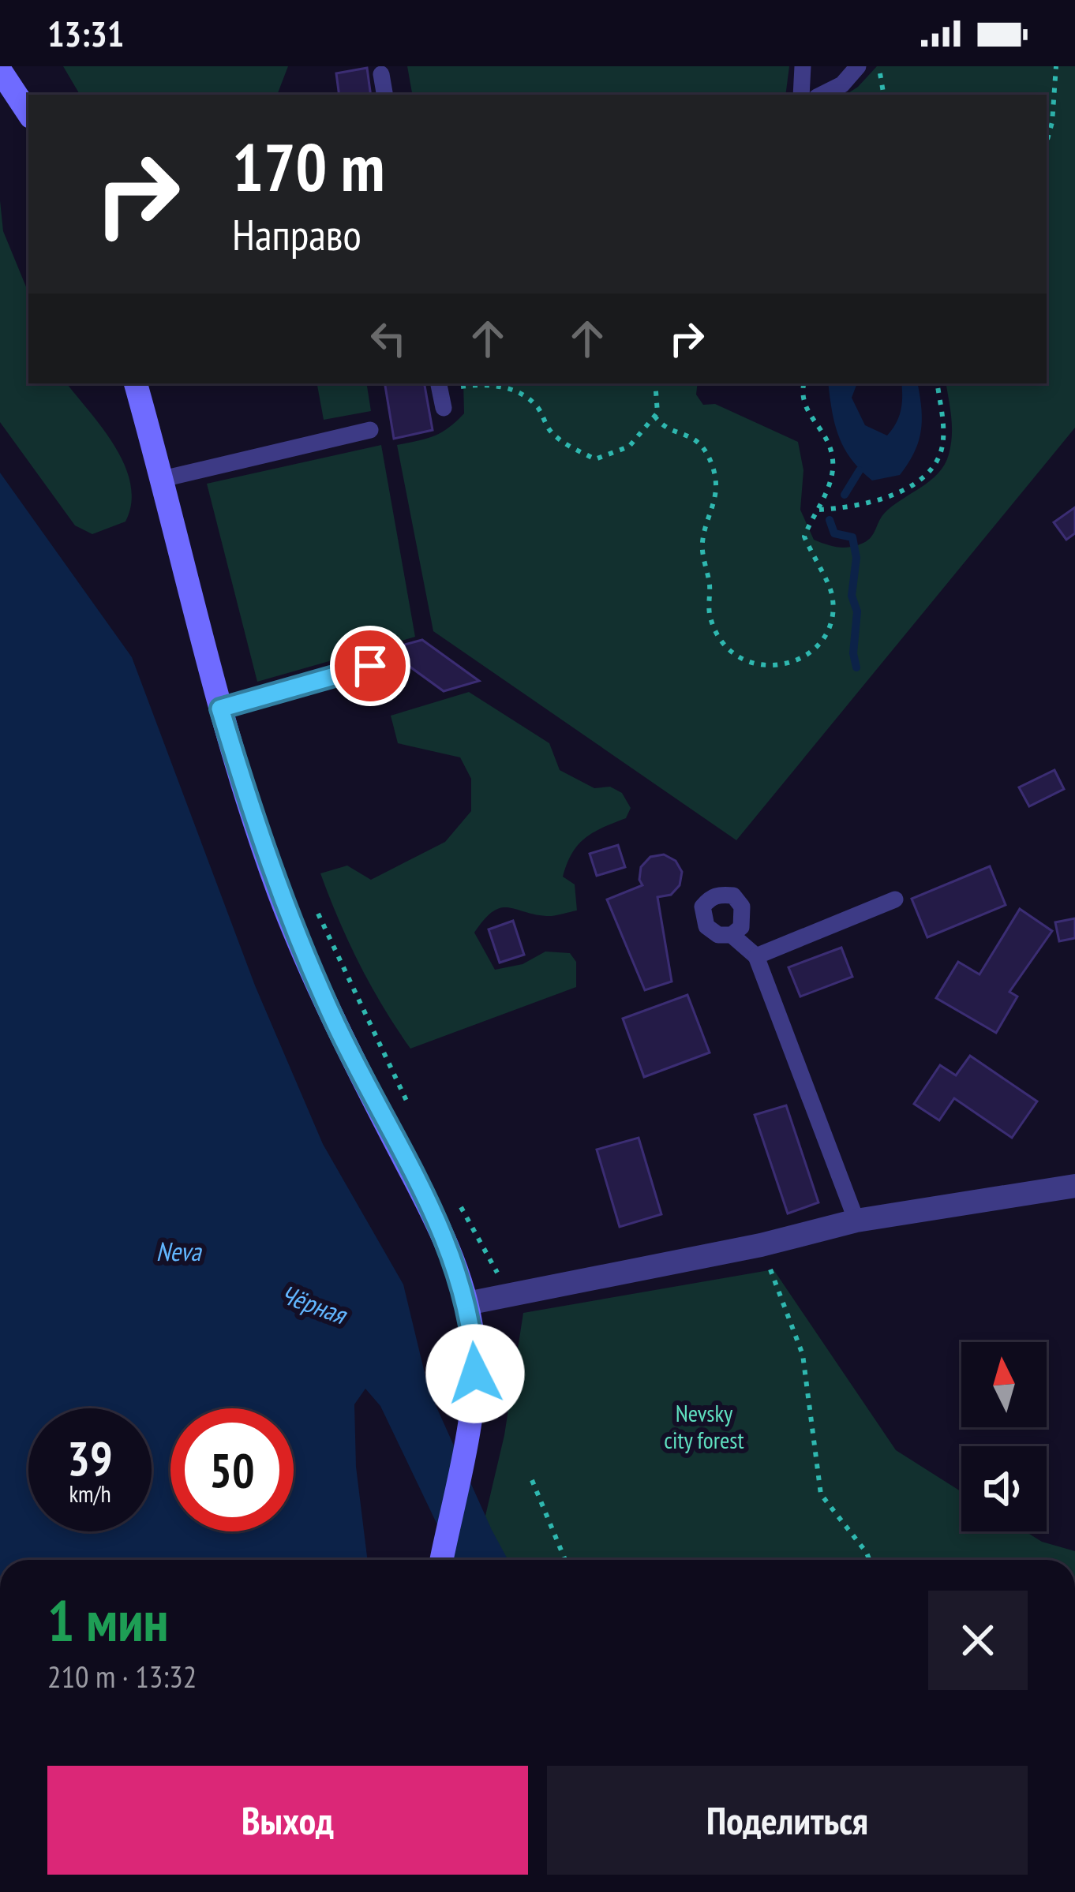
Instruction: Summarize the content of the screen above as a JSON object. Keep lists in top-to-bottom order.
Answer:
{
  "water": ["Neva", "Чёрная"],
  "parks": ["Nevsky city forest"],
  "north": "top",
  "page": {
    "status": "13:31",
    "turn": ["170 m", "Направо"],
    "speed": "39 km/h",
    "limit": "50",
    "heading": ["1 мин", "210 m · 13:32"],
    "buttons": ["Выход", "Поделиться"]
  }
}
